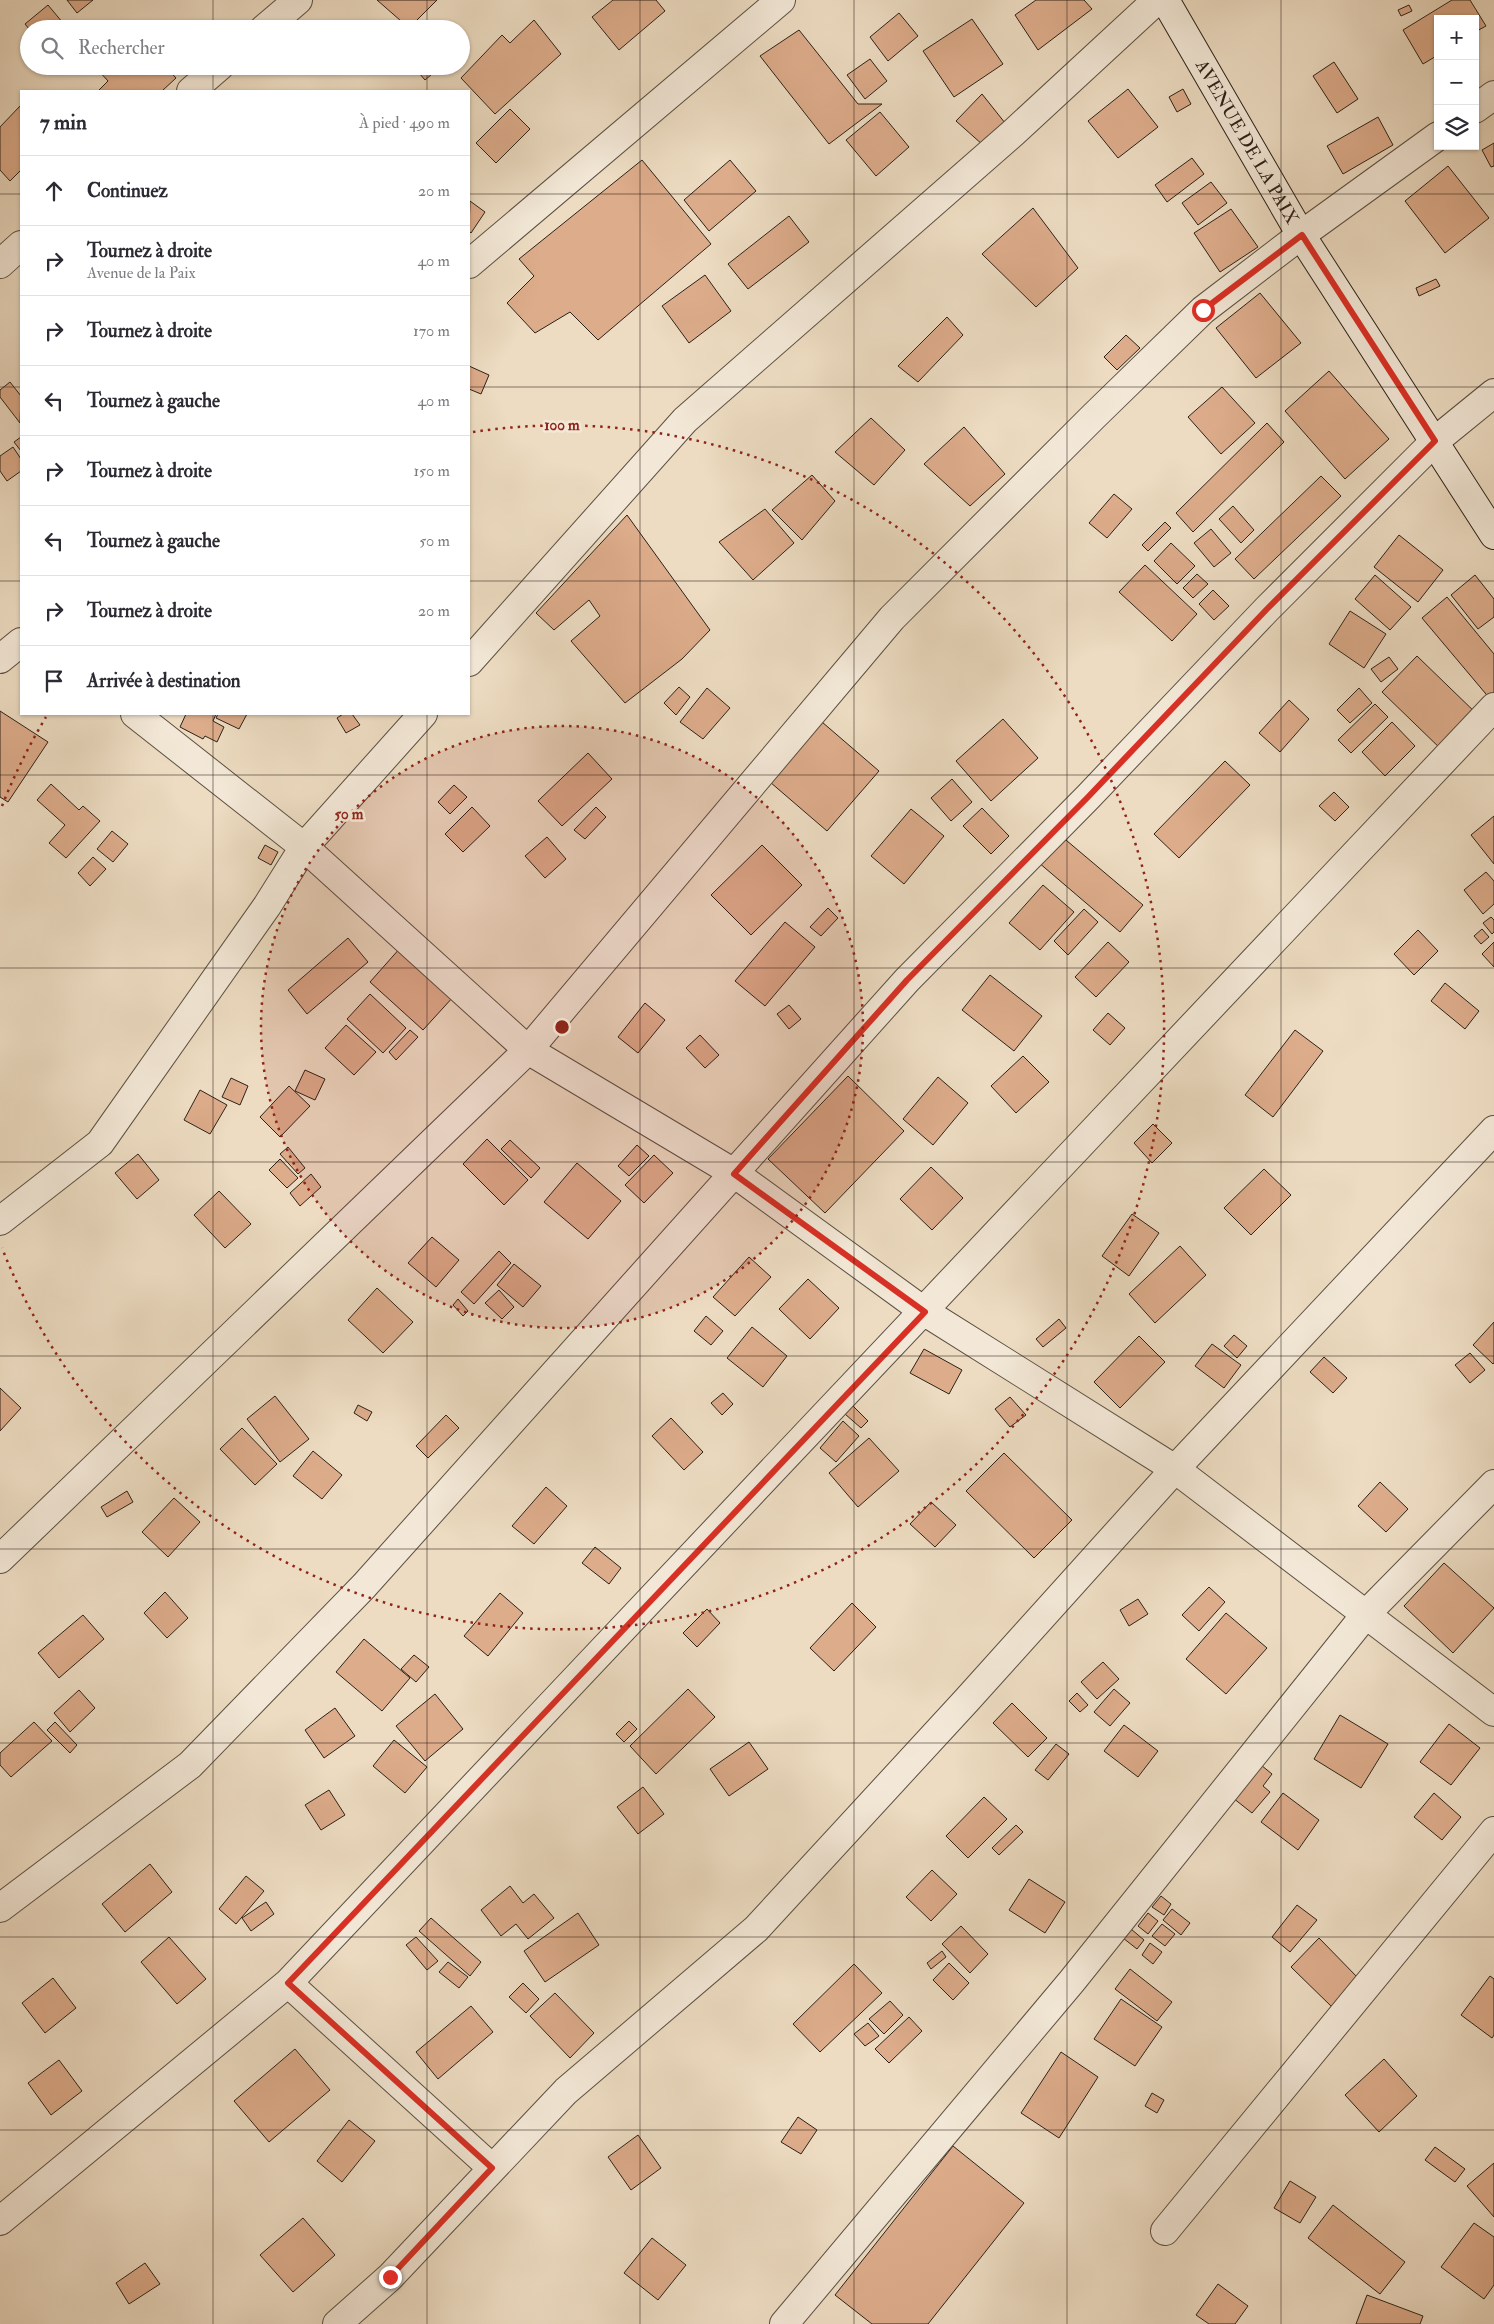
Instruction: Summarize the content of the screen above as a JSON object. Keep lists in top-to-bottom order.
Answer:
{
  "streets": {
    "street": ["AVENUE DE LA PAIX"]
  },
  "page": {
    "map_buttons": ["+", "−"],
    "search": "Rechercher",
    "heading": ["7 min", "À pied · 490 m"],
    "list": [
      ["Continuez", "20 m"],
      ["Tournez à droite", "Avenue de la Paix", "40 m"],
      ["Tournez à droite", "170 m"],
      ["Tournez à gauche", "40 m"],
      ["Tournez à droite", "150 m"],
      ["Tournez à gauche", "50 m"],
      ["Tournez à droite", "20 m"],
      "Arrivée à destination"
    ]
  },
  "rings": ["100 m", "50 m"]
}
